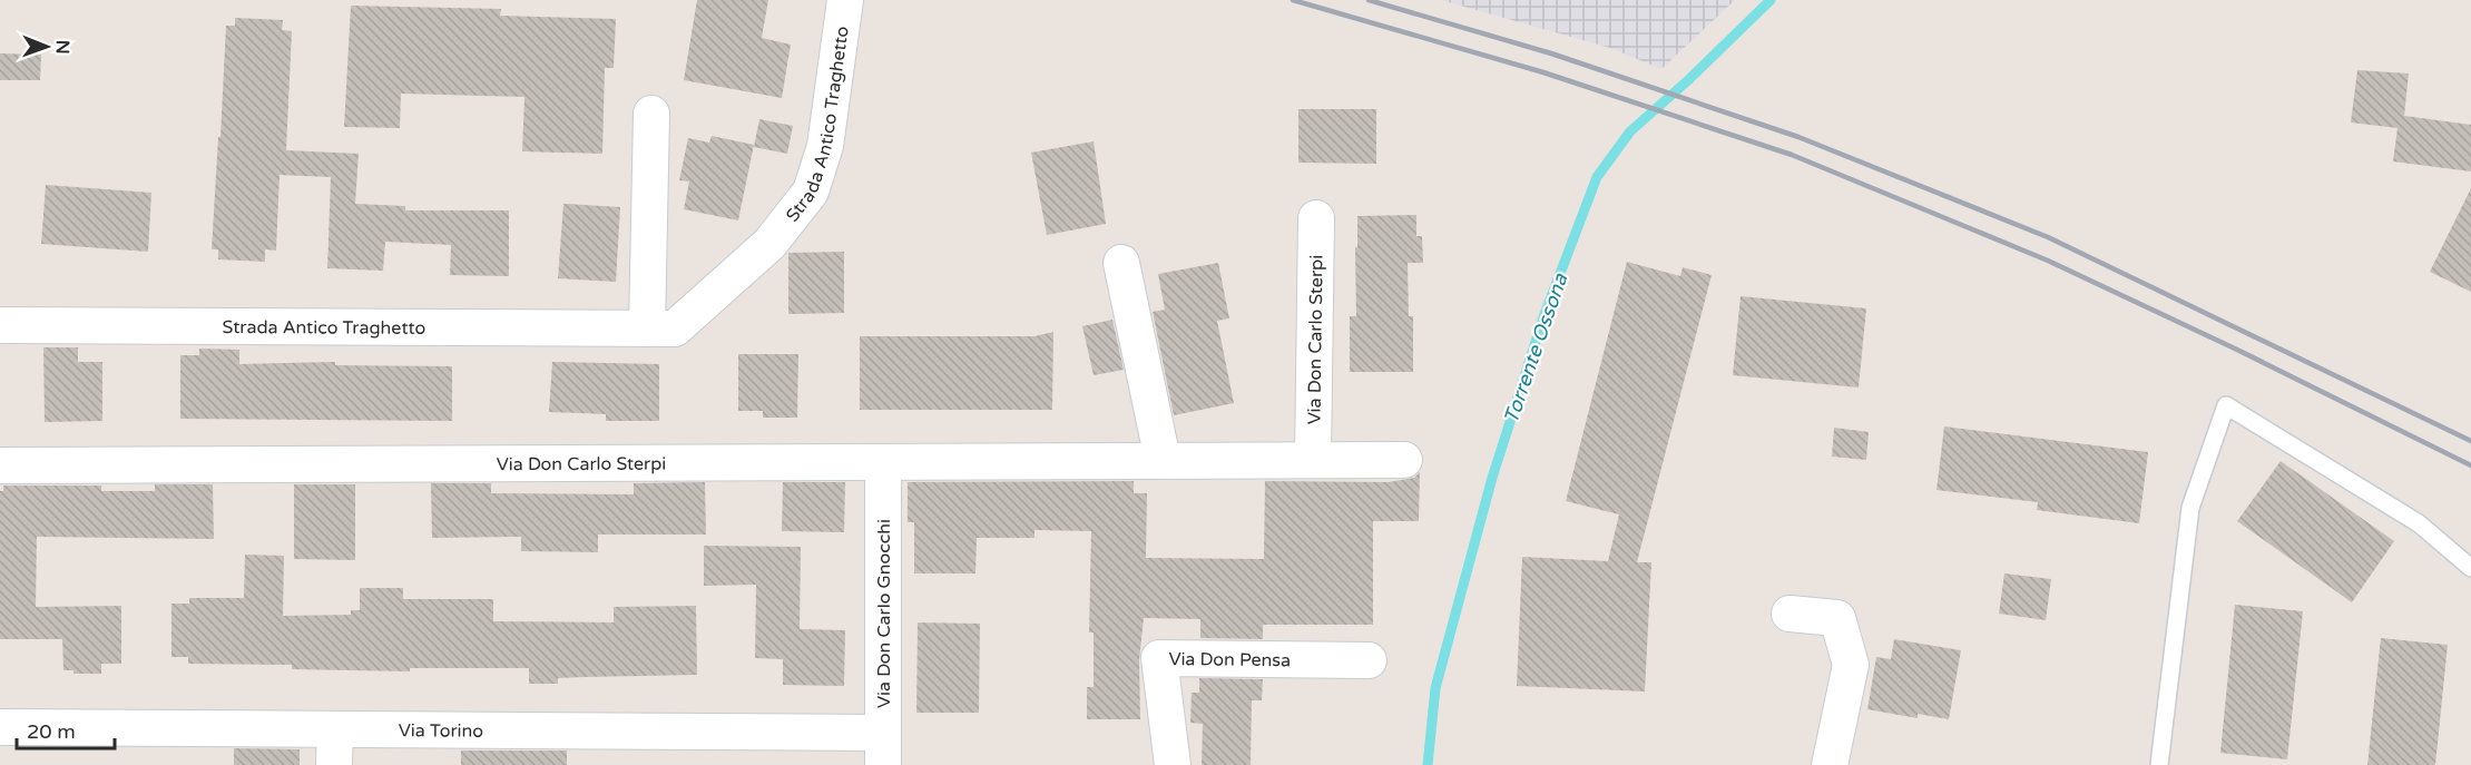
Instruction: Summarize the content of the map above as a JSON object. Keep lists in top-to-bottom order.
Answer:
{
  "streets": {
    "street": [
      "Strada Antico Traghetto",
      "Via Don Carlo Sterpi",
      "Via Don Carlo Gnocchi",
      "Via Don Pensa",
      "Via Torino"
    ]
  },
  "crossings": [
    ["Via Don Carlo Sterpi", "Via Don Carlo Gnocchi"],
    ["Via Don Carlo Gnocchi", "Via Torino"]
  ],
  "water": ["Torrente Ossona"],
  "scale_bar": "20 m",
  "north": "right"
}
